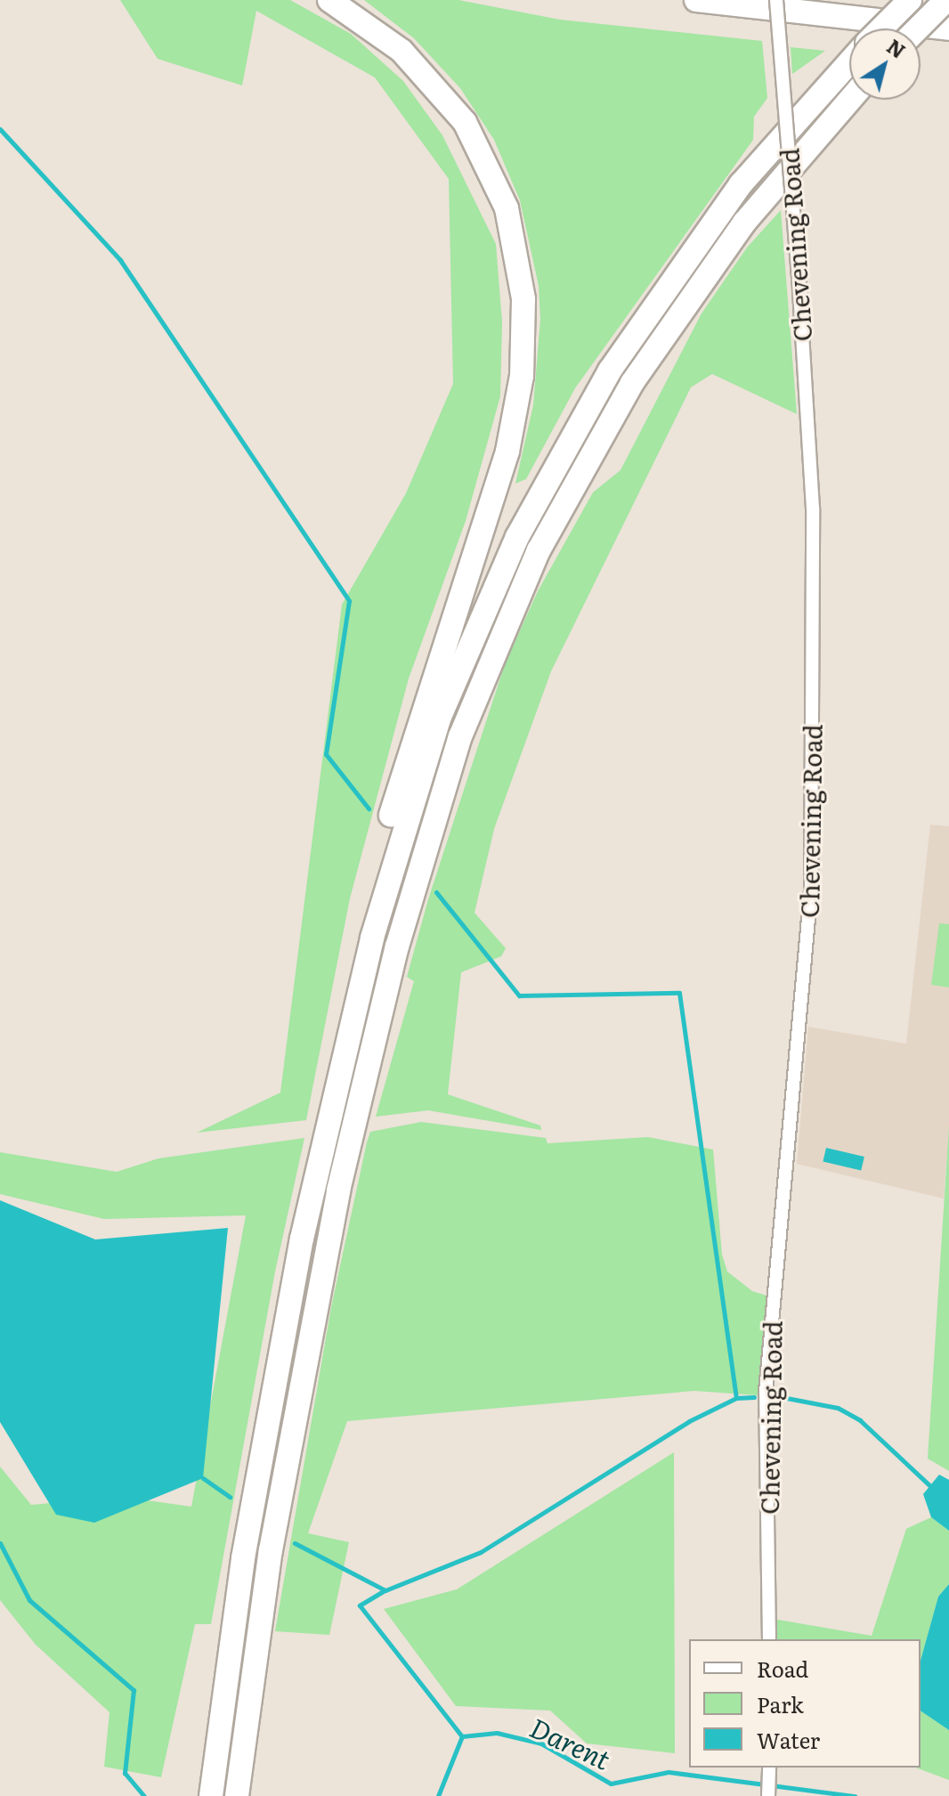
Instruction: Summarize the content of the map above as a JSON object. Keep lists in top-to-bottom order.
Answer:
{
  "streets": {
    "street": ["Chevening Road"]
  },
  "water": ["Darent"],
  "legend": ["Road", "Park", "Water"],
  "north": "top right"
}
